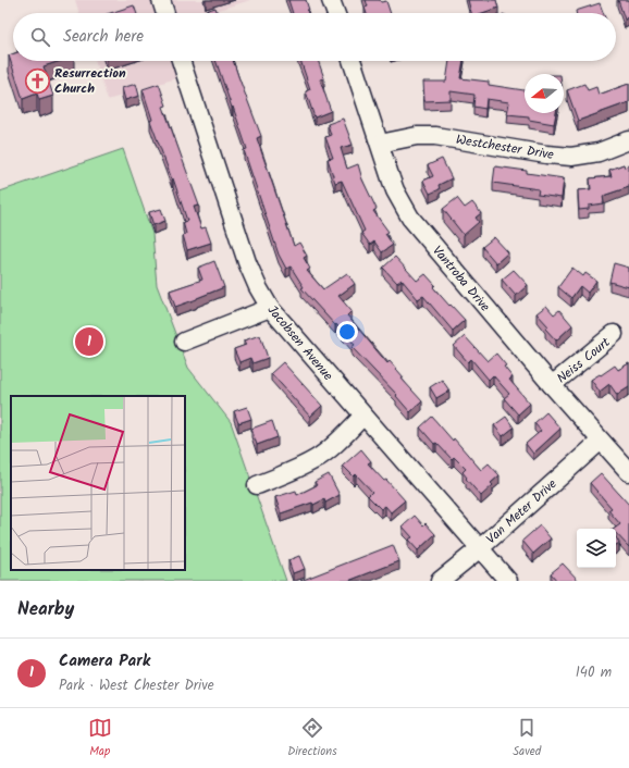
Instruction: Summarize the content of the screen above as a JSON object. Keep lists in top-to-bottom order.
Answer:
{
  "streets": {
    "street": [
      "Westchester Drive",
      "Vantroba Drive",
      "Jacobsen Avenue",
      "Neiss Court",
      "Van Meter Drive"
    ]
  },
  "crossings": [
    ["Westchester Drive", "Vantroba Drive"],
    ["Vantroba Drive", "Neiss Court"],
    ["Vantroba Drive", "Van Meter Drive"],
    ["Jacobsen Avenue", "Van Meter Drive"]
  ],
  "places": {
    "church": ["Resurrection Church"]
  },
  "north": "left",
  "page": {
    "search": "Search here",
    "pins": "1",
    "heading": "Nearby",
    "list": [
      {
        "mark": "1",
        "name": "Camera Park",
        "note": "Park · West Chester Drive",
        "value": "140 m"
      }
    ],
    "nav": ["Map", "Directions", "Saved"]
  }
}
